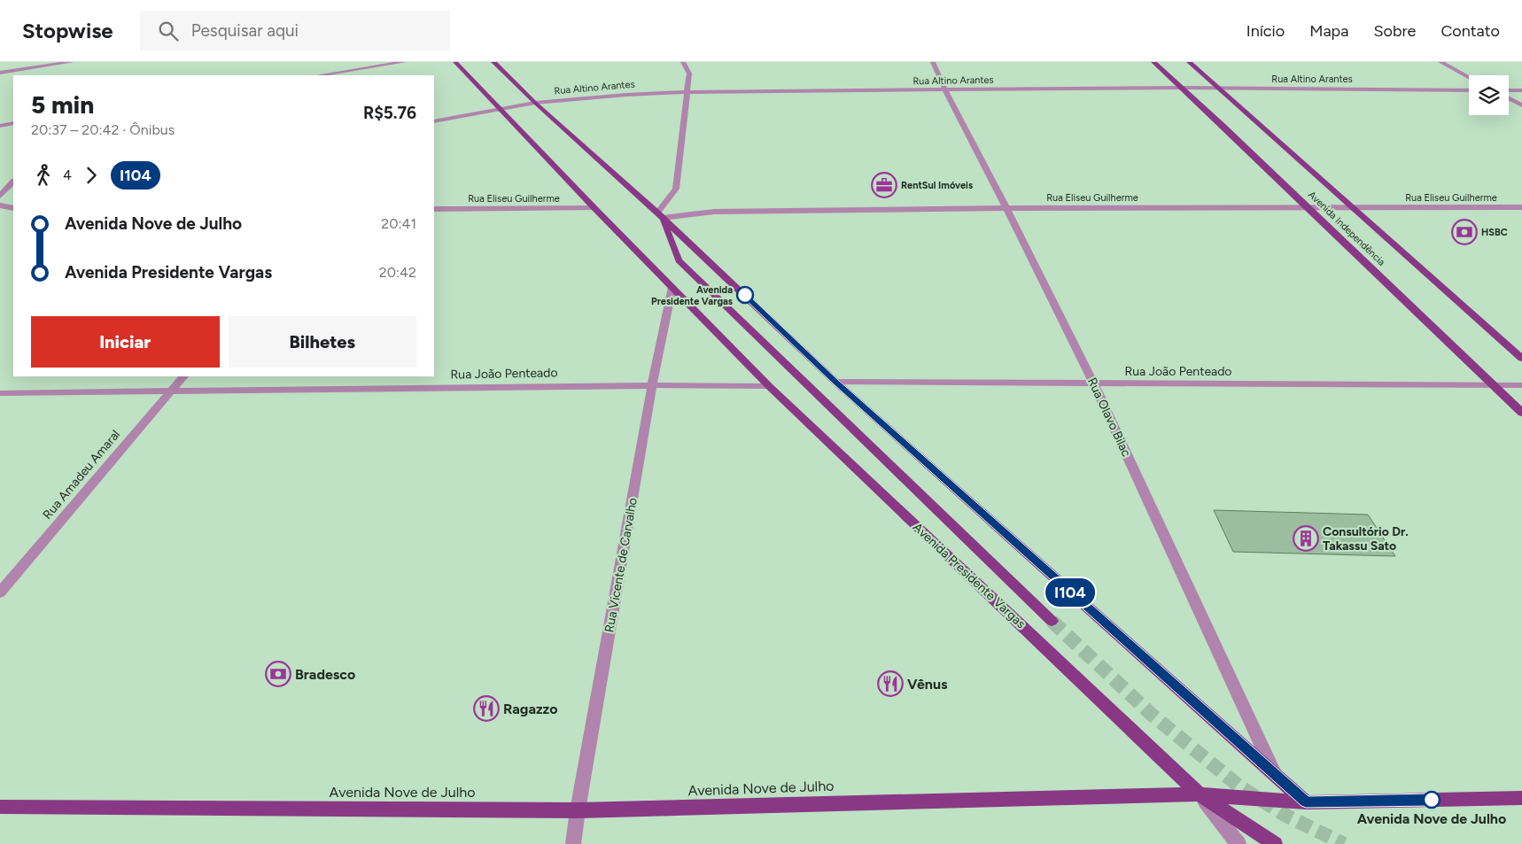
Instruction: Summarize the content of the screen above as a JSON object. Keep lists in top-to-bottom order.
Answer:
{
  "streets": {
    "main road": ["Avenida Independência", "Avenida Presidente Vargas", "Avenida Nove de Julho"],
    "street": [
      "Rua Altino Arantes",
      "Rua Eliseu Guilherme",
      "Rua João Penteado",
      "Rua Olavo Bilac",
      "Rua Amadeu Amaral",
      "Rua Vicente de Carvalho"
    ]
  },
  "crossings": [
    ["Rua Altino Arantes", "Avenida Independência"],
    ["Rua Altino Arantes", "Rua Olavo Bilac"],
    ["Rua Altino Arantes", "Avenida Presidente Vargas"],
    ["Rua Eliseu Guilherme", "Avenida Independência"],
    ["Rua Eliseu Guilherme", "Rua Olavo Bilac"],
    ["Rua Eliseu Guilherme", "Avenida Presidente Vargas"],
    ["Avenida Independência", "Rua João Penteado"],
    ["Rua João Penteado", "Rua Olavo Bilac"],
    ["Rua João Penteado", "Rua Amadeu Amaral"],
    ["Rua João Penteado", "Rua Vicente de Carvalho"],
    ["Rua João Penteado", "Avenida Presidente Vargas"],
    ["Rua Vicente de Carvalho", "Avenida Presidente Vargas"],
    ["Rua Vicente de Carvalho", "Avenida Nove de Julho"],
    ["Avenida Presidente Vargas", "Avenida Nove de Julho"]
  ],
  "places": {
    "office": ["RentSul Imóveis"],
    "bank": ["HSBC", "Bradesco"],
    "other": ["Avenida Presidente Vargas", "Avenida Nove de Julho"],
    "building": ["Consultório Dr. Takassu Sato"],
    "restaurant": ["Vênus", "Ragazzo"]
  },
  "lines": ["bus line I104"],
  "page": {
    "header": "Stopwise",
    "search": "Pesquisar aqui",
    "nav": [
      "Início",
      "Mapa",
      "Sobre",
      "Contato"
    ],
    "on_map": "I104",
    "heading": ["5 min", "20:37 – 20:42 · Ônibus", "R$5.76"],
    "legs": ["4", "I104"],
    "list": [
      {
        "name": "Avenida Nove de Julho",
        "value": "20:41"
      },
      {
        "name": "Avenida Presidente Vargas",
        "value": "20:42"
      }
    ],
    "buttons": ["Iniciar", "Bilhetes"]
  }
}
